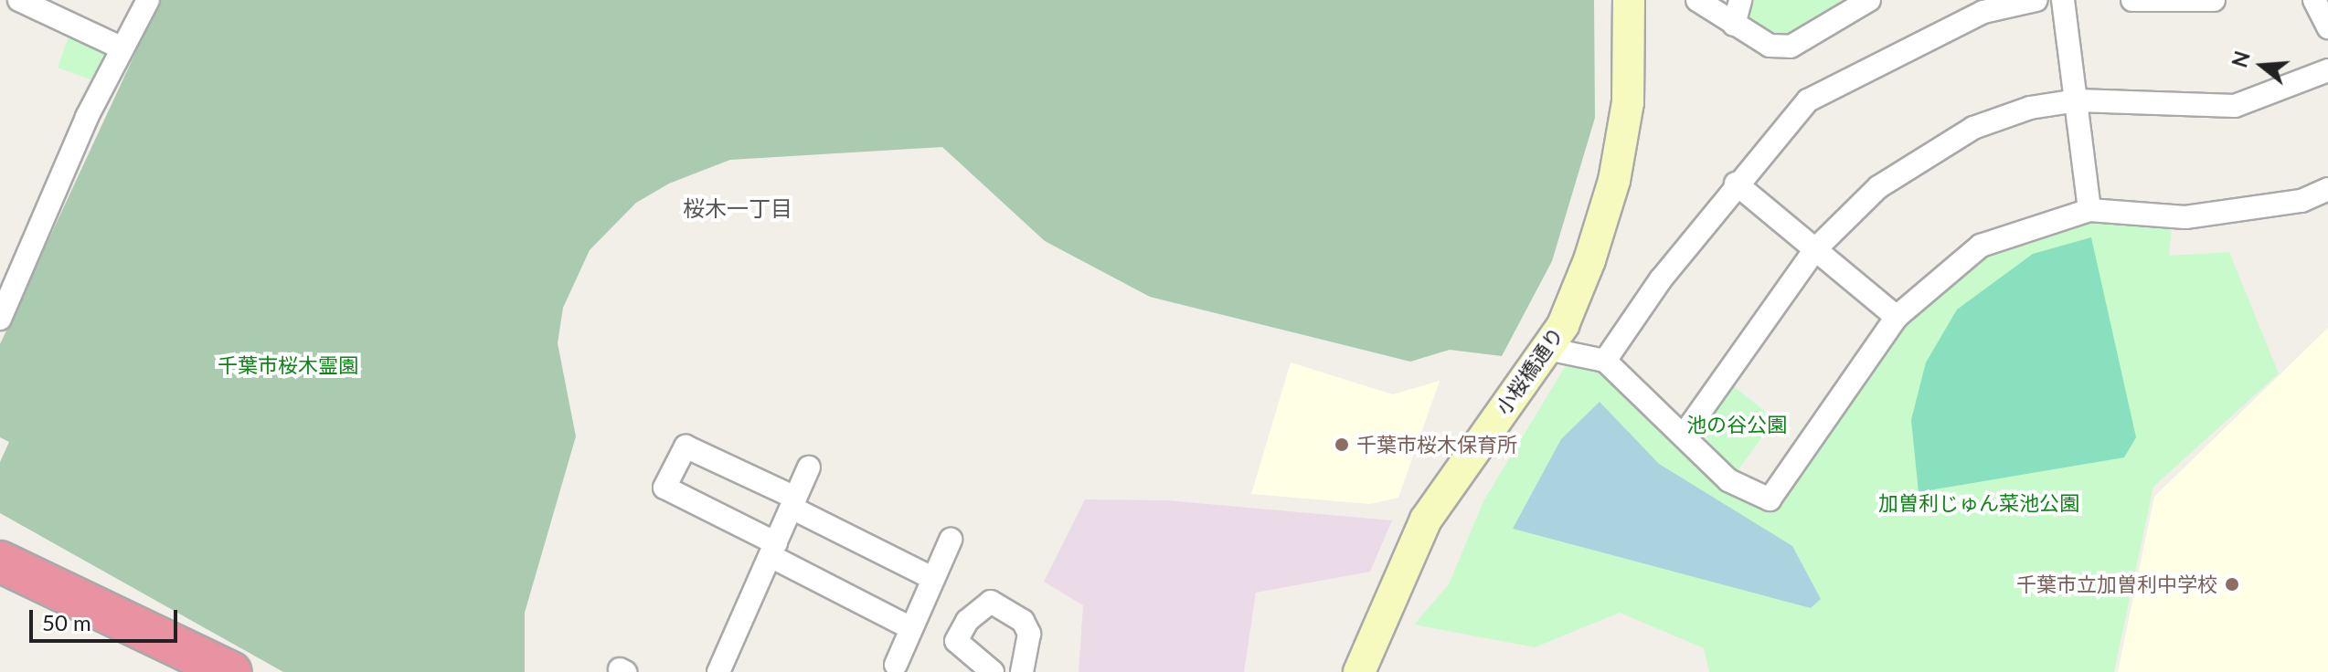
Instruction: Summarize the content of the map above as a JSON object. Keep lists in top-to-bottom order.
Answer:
{
  "streets": {
    "street": ["小桜橋通り"]
  },
  "districts": ["桜木一丁目"],
  "parks": ["千葉市桜木霊園", "池の谷公園", "加曽利じゅん菜池公園"],
  "places": ["千葉市桜木保育所", "千葉市立加曽利中学校"],
  "scale_bar": "50 m",
  "north": "left"
}
